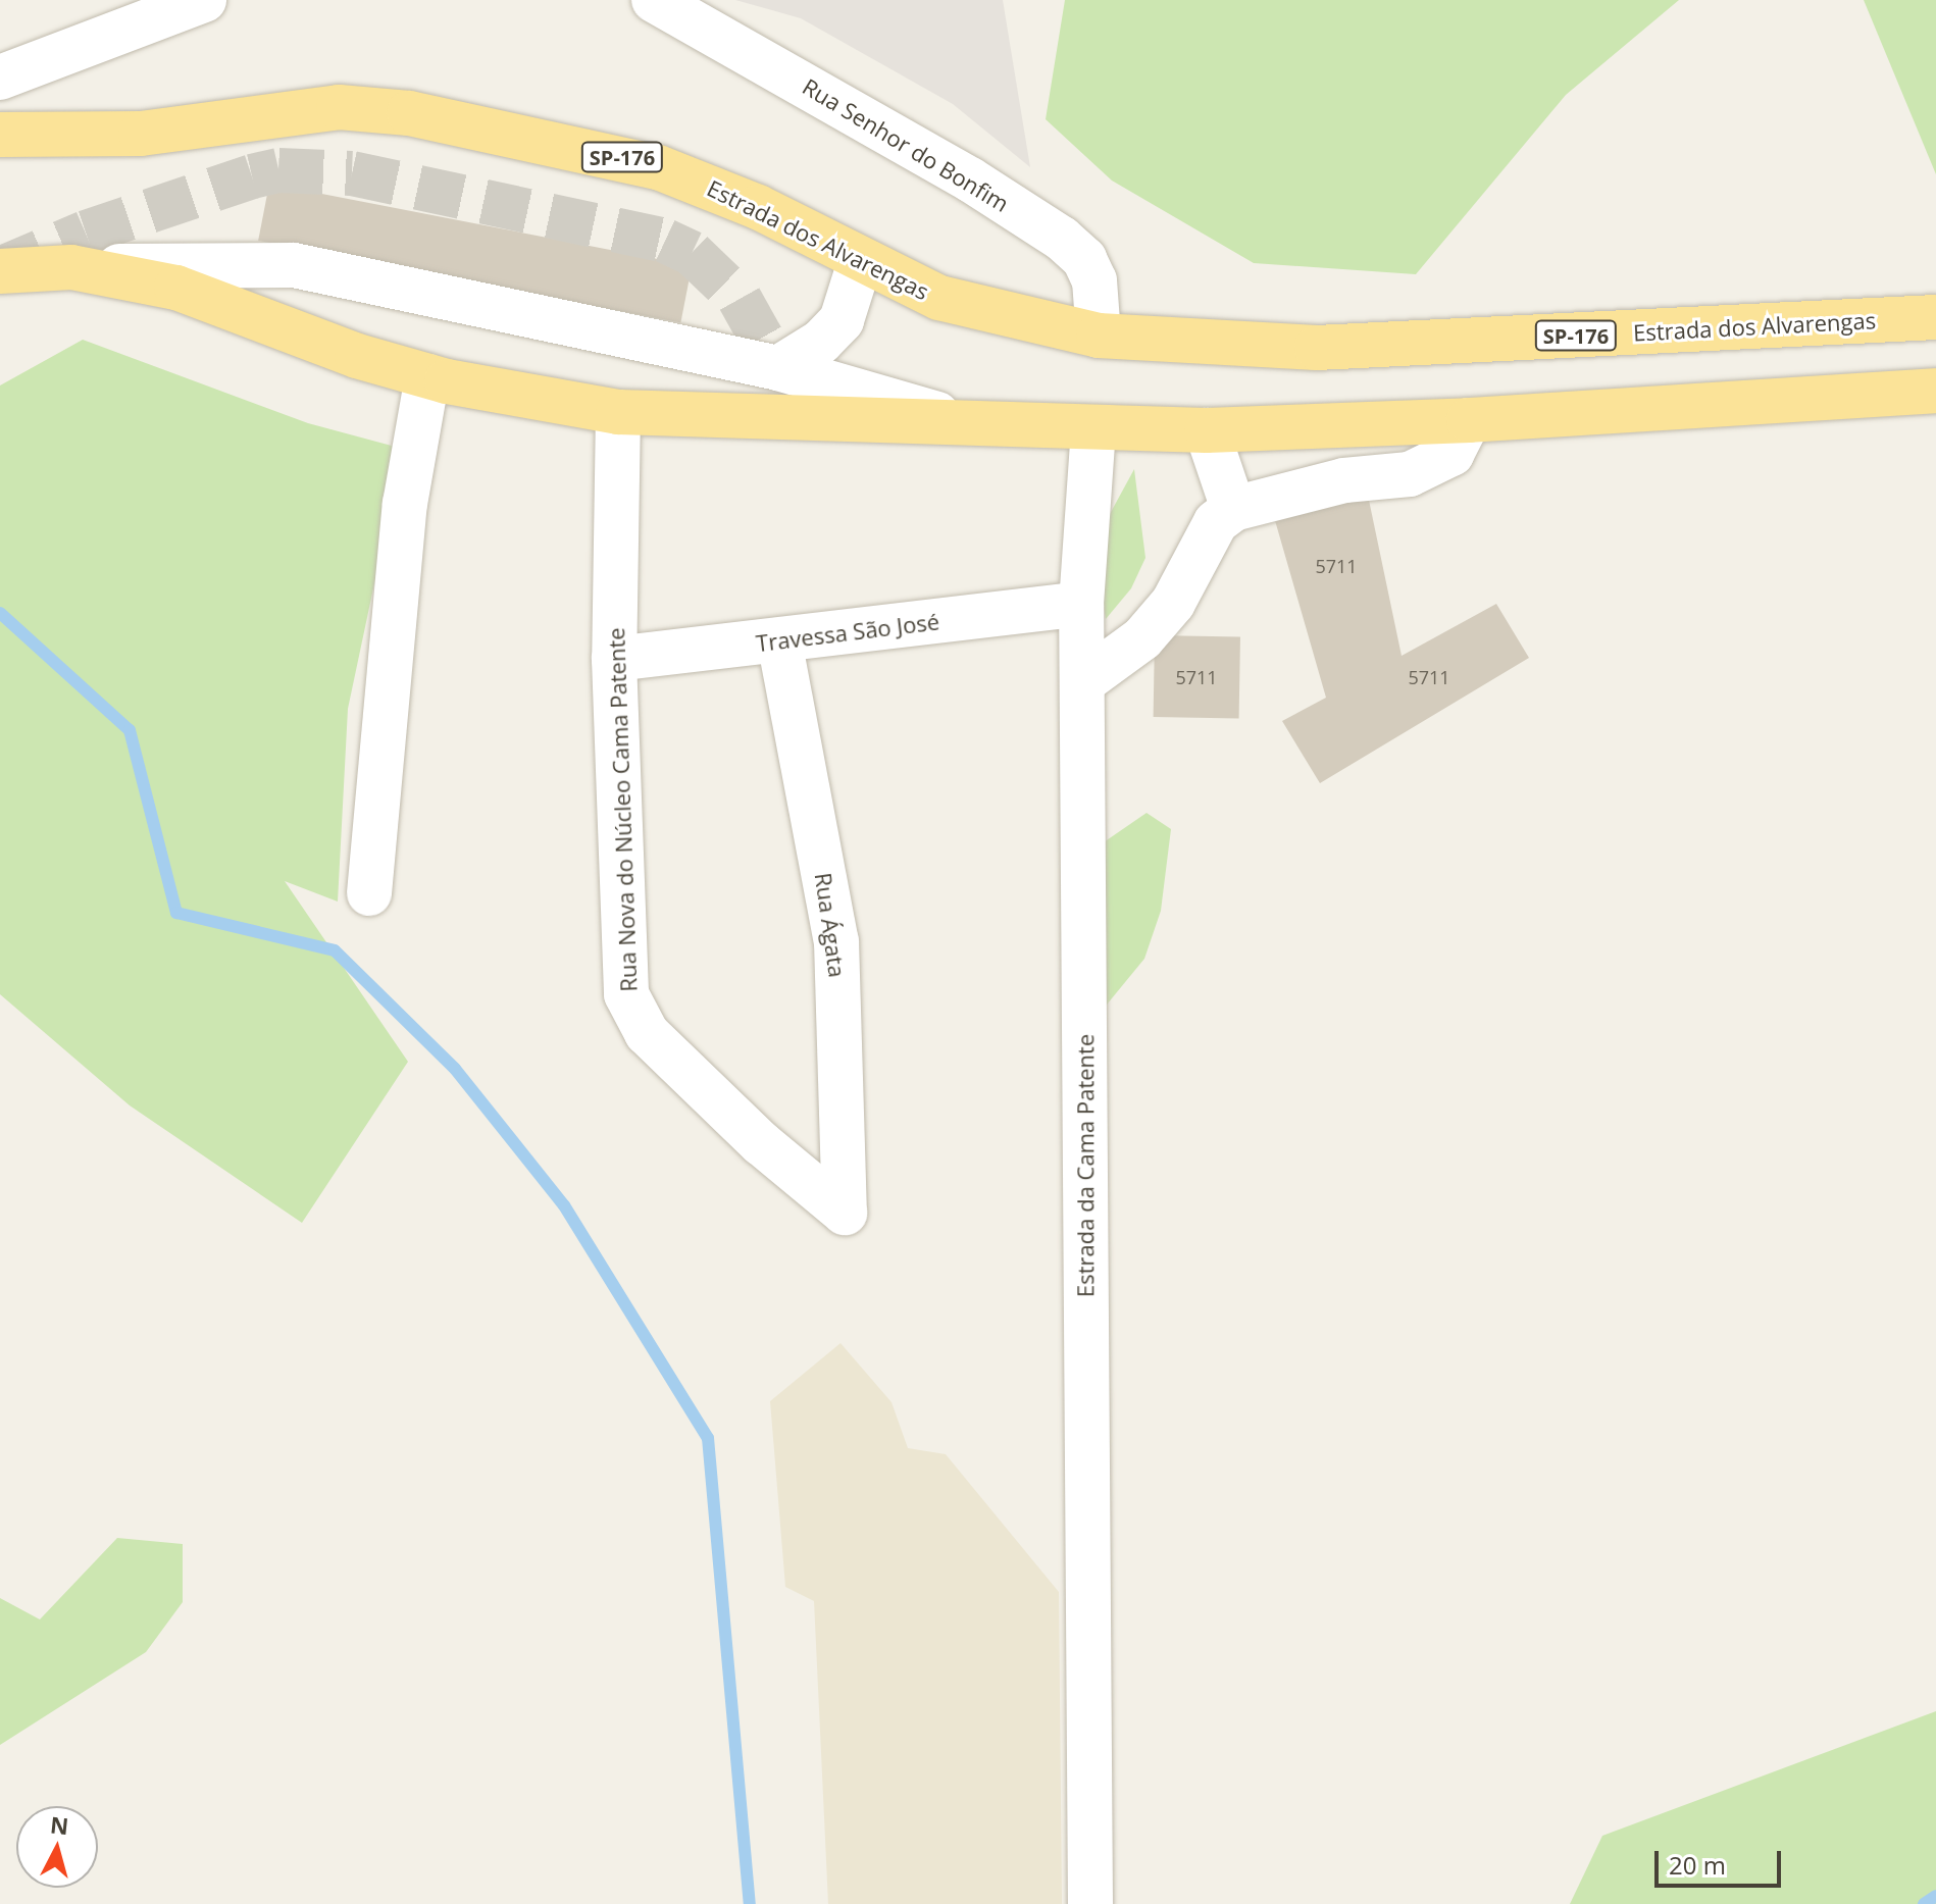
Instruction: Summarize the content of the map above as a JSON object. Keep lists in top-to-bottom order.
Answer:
{
  "streets": {
    "main road": ["SP-176", "Estrada dos Alvarengas"],
    "street": [
      "Rua Senhor do Bonfim",
      "Travessa São José",
      "Rua Nova do Núcleo Cama Patente",
      "Rua Ágata",
      "Estrada da Cama Patente"
    ]
  },
  "crossings": [
    ["Rua Senhor do Bonfim", "Estrada dos Alvarengas"],
    ["Travessa São José", "Rua Nova do Núcleo Cama Patente"],
    ["Travessa São José", "Rua Ágata"],
    ["Travessa São José", "Estrada da Cama Patente"],
    ["Rua Nova do Núcleo Cama Patente", "Rua Ágata"]
  ],
  "house_numbers": ["5711", "5711", "5711"],
  "scale_bar": "20 m",
  "north": "top"
}
